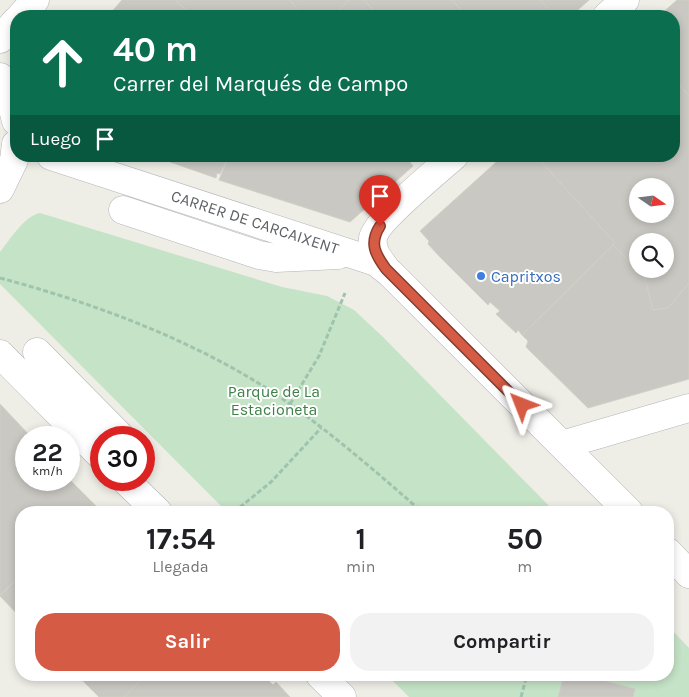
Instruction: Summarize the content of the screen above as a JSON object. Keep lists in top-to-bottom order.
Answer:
{
  "streets": {
    "street": ["CARRER DE CARCAIXENT"]
  },
  "parks": ["Parque de La Estacioneta"],
  "places": ["Capritxos"],
  "north": "right",
  "page": {
    "turn": ["40 m", "Carrer del Marqués de Campo"],
    "then": "Luego",
    "speed": "22 km/h",
    "limit": "30",
    "eta": [
      "17:54",
      "Llegada",
      "1",
      "min",
      "50",
      "m"
    ],
    "buttons": ["Salir", "Compartir"]
  }
}
